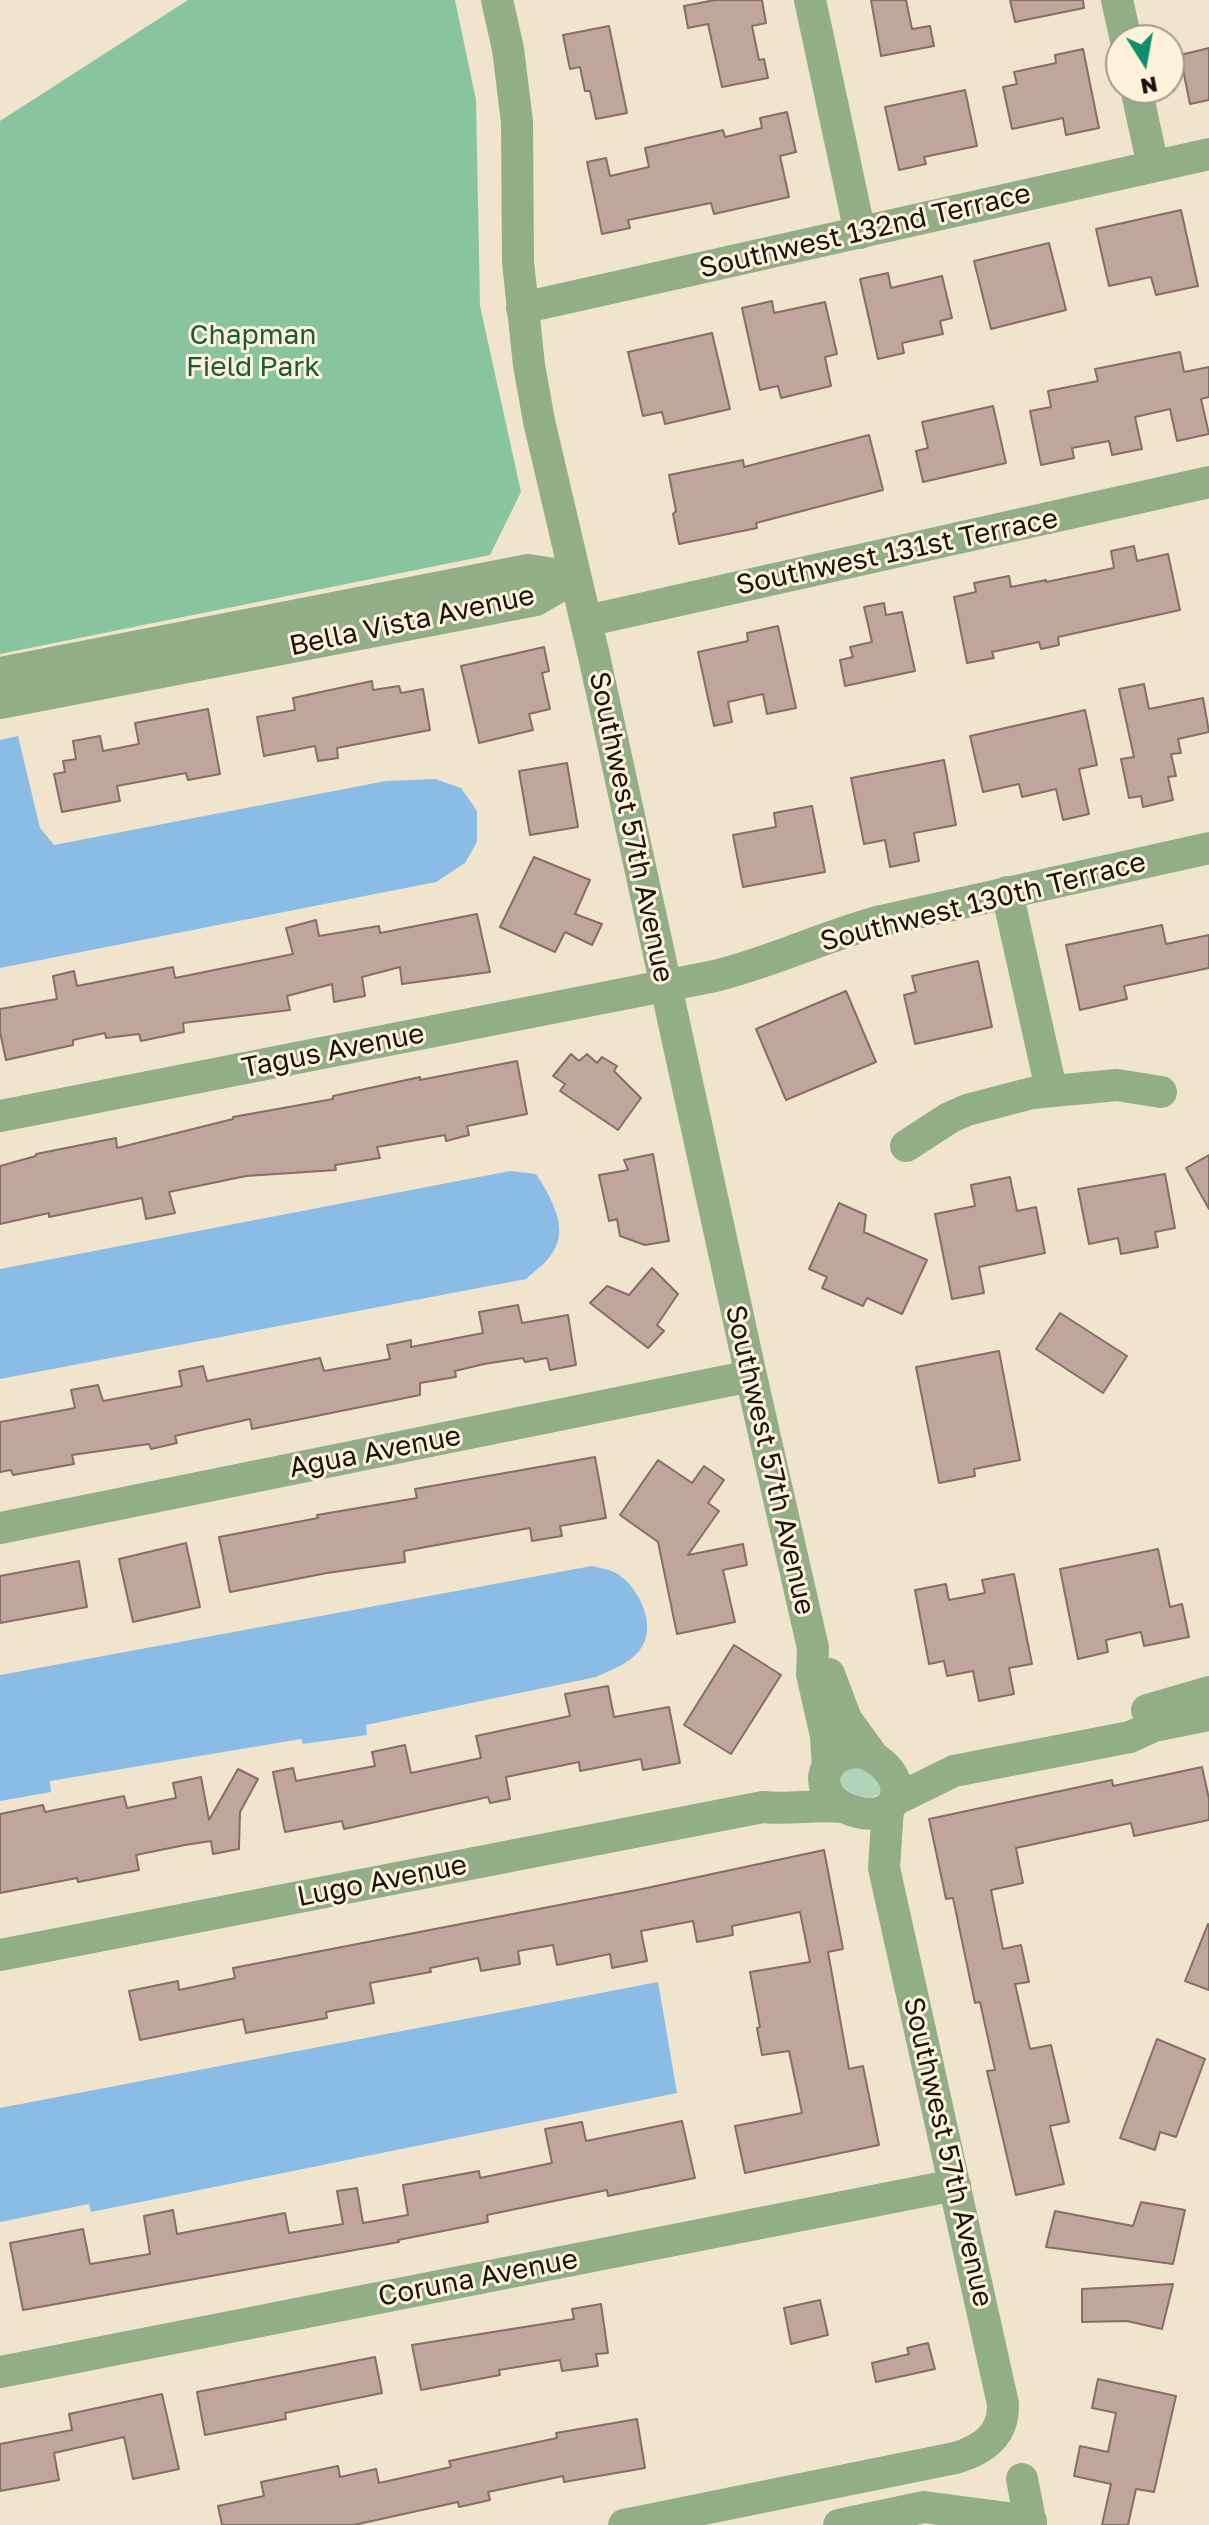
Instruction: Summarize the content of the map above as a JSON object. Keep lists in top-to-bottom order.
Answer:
{
  "streets": {
    "street": [
      "Southwest 132nd Terrace",
      "Southwest 131st Terrace",
      "Bella Vista Avenue",
      "Southwest 57th Avenue",
      "Southwest 130th Terrace",
      "Tagus Avenue",
      "Agua Avenue",
      "Lugo Avenue",
      "Coruna Avenue"
    ]
  },
  "crossings": [
    ["Southwest 132nd Terrace", "Southwest 57th Avenue"],
    ["Southwest 131st Terrace", "Southwest 57th Avenue"],
    ["Bella Vista Avenue", "Southwest 57th Avenue"],
    ["Southwest 57th Avenue", "Southwest 130th Terrace"],
    ["Southwest 57th Avenue", "Tagus Avenue"],
    ["Southwest 57th Avenue", "Agua Avenue"],
    ["Southwest 57th Avenue", "Coruna Avenue"],
    ["Southwest 130th Terrace", "Tagus Avenue"]
  ],
  "parks": ["Chapman Field Park"],
  "north": "bottom"
}
